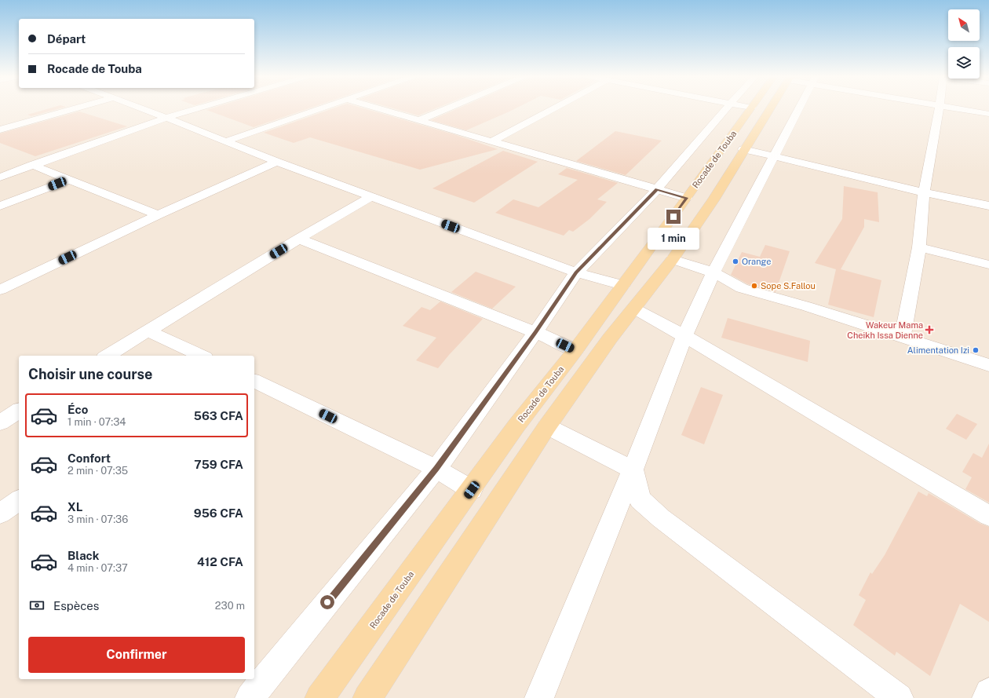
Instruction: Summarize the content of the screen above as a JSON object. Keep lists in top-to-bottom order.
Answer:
{
  "streets": {
    "main road": ["Rocade de Touba"]
  },
  "places": {
    "other": ["Orange", "Sope S.Fallou", "Alimentation Izi"],
    "health": ["Wakeur Mama Cheikh Issa Dienne"]
  },
  "north": "top left",
  "page": {
    "banner": ["Départ", "Rocade de Touba"],
    "bubble": "1 min",
    "heading": "Choisir une course",
    "list": [
      {
        "name": "Éco",
        "note": "1 min · 07:34",
        "value": "563 CFA"
      },
      {
        "name": "Confort",
        "note": "2 min · 07:35",
        "value": "759 CFA"
      },
      {
        "name": "XL",
        "note": "3 min · 07:36",
        "value": "956 CFA"
      },
      {
        "name": "Black",
        "note": "4 min · 07:37",
        "value": "412 CFA"
      }
    ],
    "pay": ["Espèces", "230 m"],
    "buttons": "Confirmer"
  }
}
